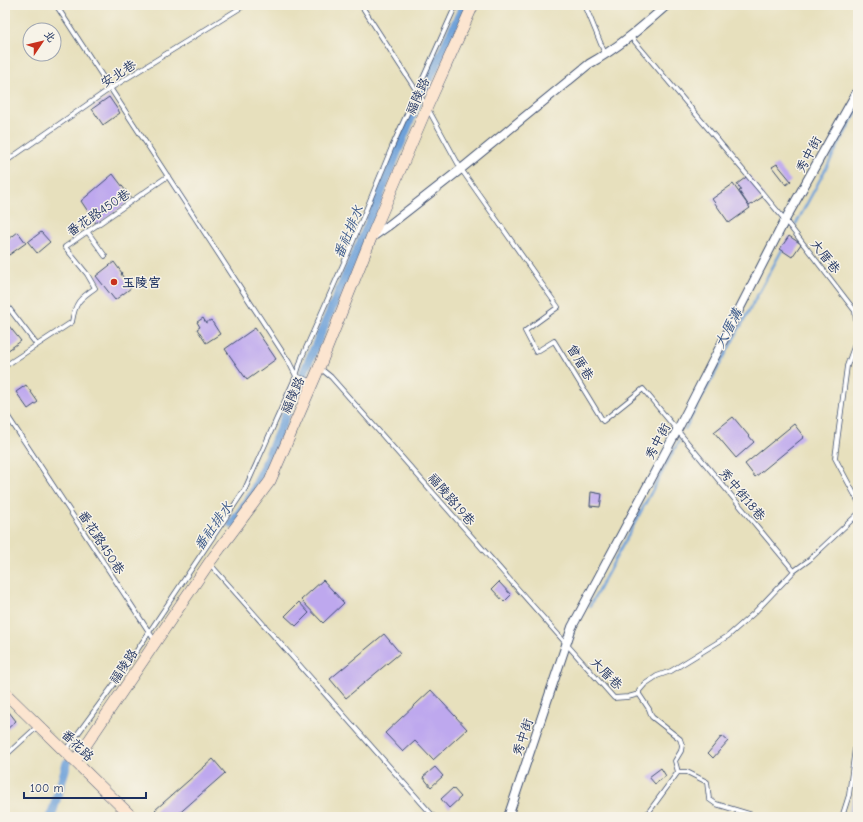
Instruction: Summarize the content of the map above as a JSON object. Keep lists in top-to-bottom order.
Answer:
{
  "streets": {
    "street": ["福陵路", "秀中街", "番花路"],
    "lane": [
      "安北巷",
      "番花路450巷",
      "大厝巷",
      "曾厝巷",
      "秀中街18巷",
      "福陵路19巷"
    ]
  },
  "crossings": [
    ["福陵路", "番花路450巷"],
    ["福陵路", "曾厝巷"],
    ["福陵路", "福陵路19巷"],
    ["福陵路", "番花路"],
    ["秀中街", "大厝巷"],
    ["秀中街", "曾厝巷"],
    ["秀中街", "秀中街18巷"],
    ["秀中街", "福陵路19巷"],
    ["大厝巷", "福陵路19巷"],
    ["曾厝巷", "秀中街18巷"]
  ],
  "water": ["番社排水", "大厝溝"],
  "places": ["玉陵宮"],
  "scale_bar": "100 m",
  "north": "top right"
}
